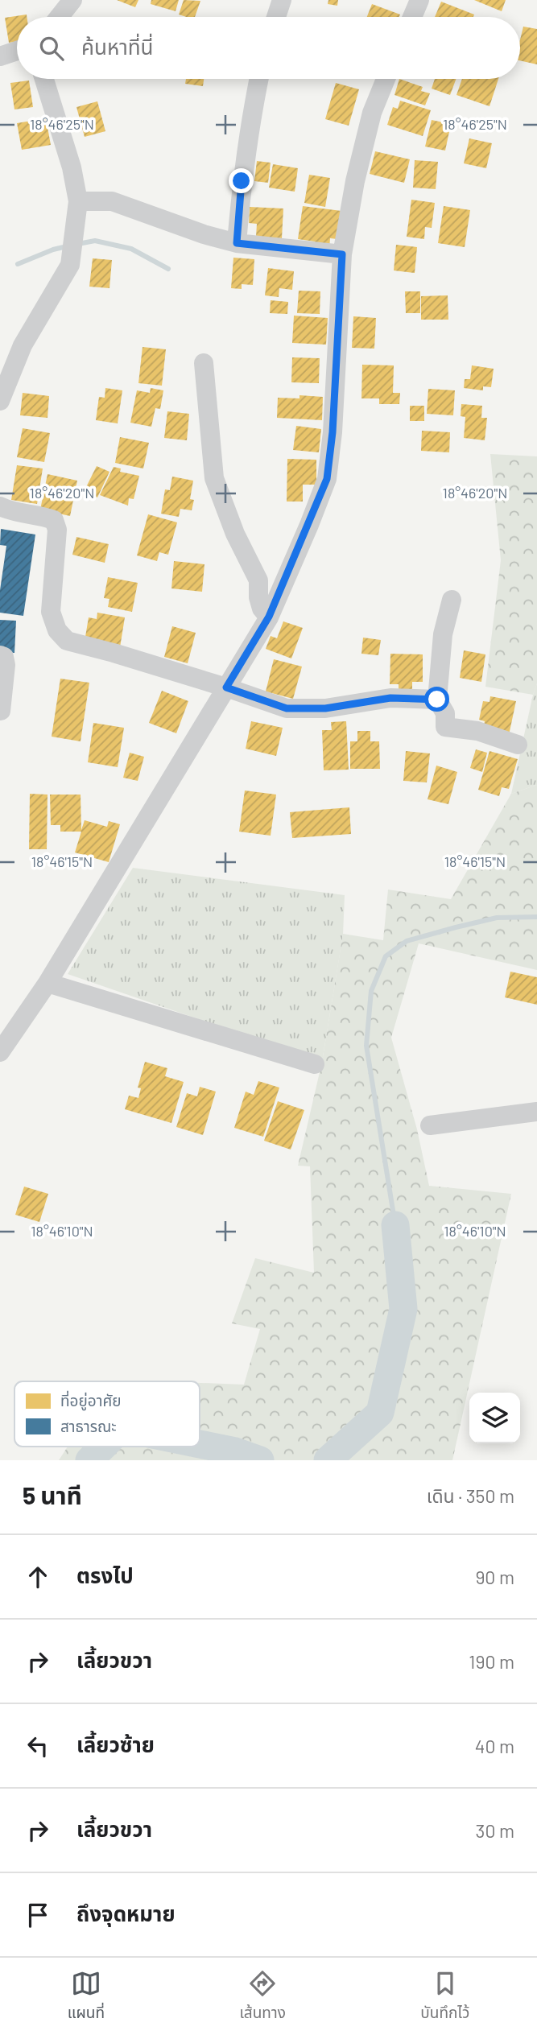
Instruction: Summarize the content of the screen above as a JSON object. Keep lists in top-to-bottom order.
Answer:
{
  "legend": ["ที่อยู่อาศัย", "สาธารณะ"],
  "page": {
    "search": "ค้นหาที่นี่",
    "heading": ["5 นาที", "เดิน · 350 m"],
    "list": [
      ["ตรงไป", "90 m"],
      ["เลี้ยวขวา", "190 m"],
      ["เลี้ยวซ้าย", "40 m"],
      ["เลี้ยวขวา", "30 m"],
      "ถึงจุดหมาย"
    ],
    "nav": ["แผนที่", "เส้นทาง", "บันทึกไว้"]
  },
  "coordinates": [
    "18°46'25\"N",
    "18°46'20\"N",
    "18°46'15\"N",
    "18°46'10\"N"
  ]
}
